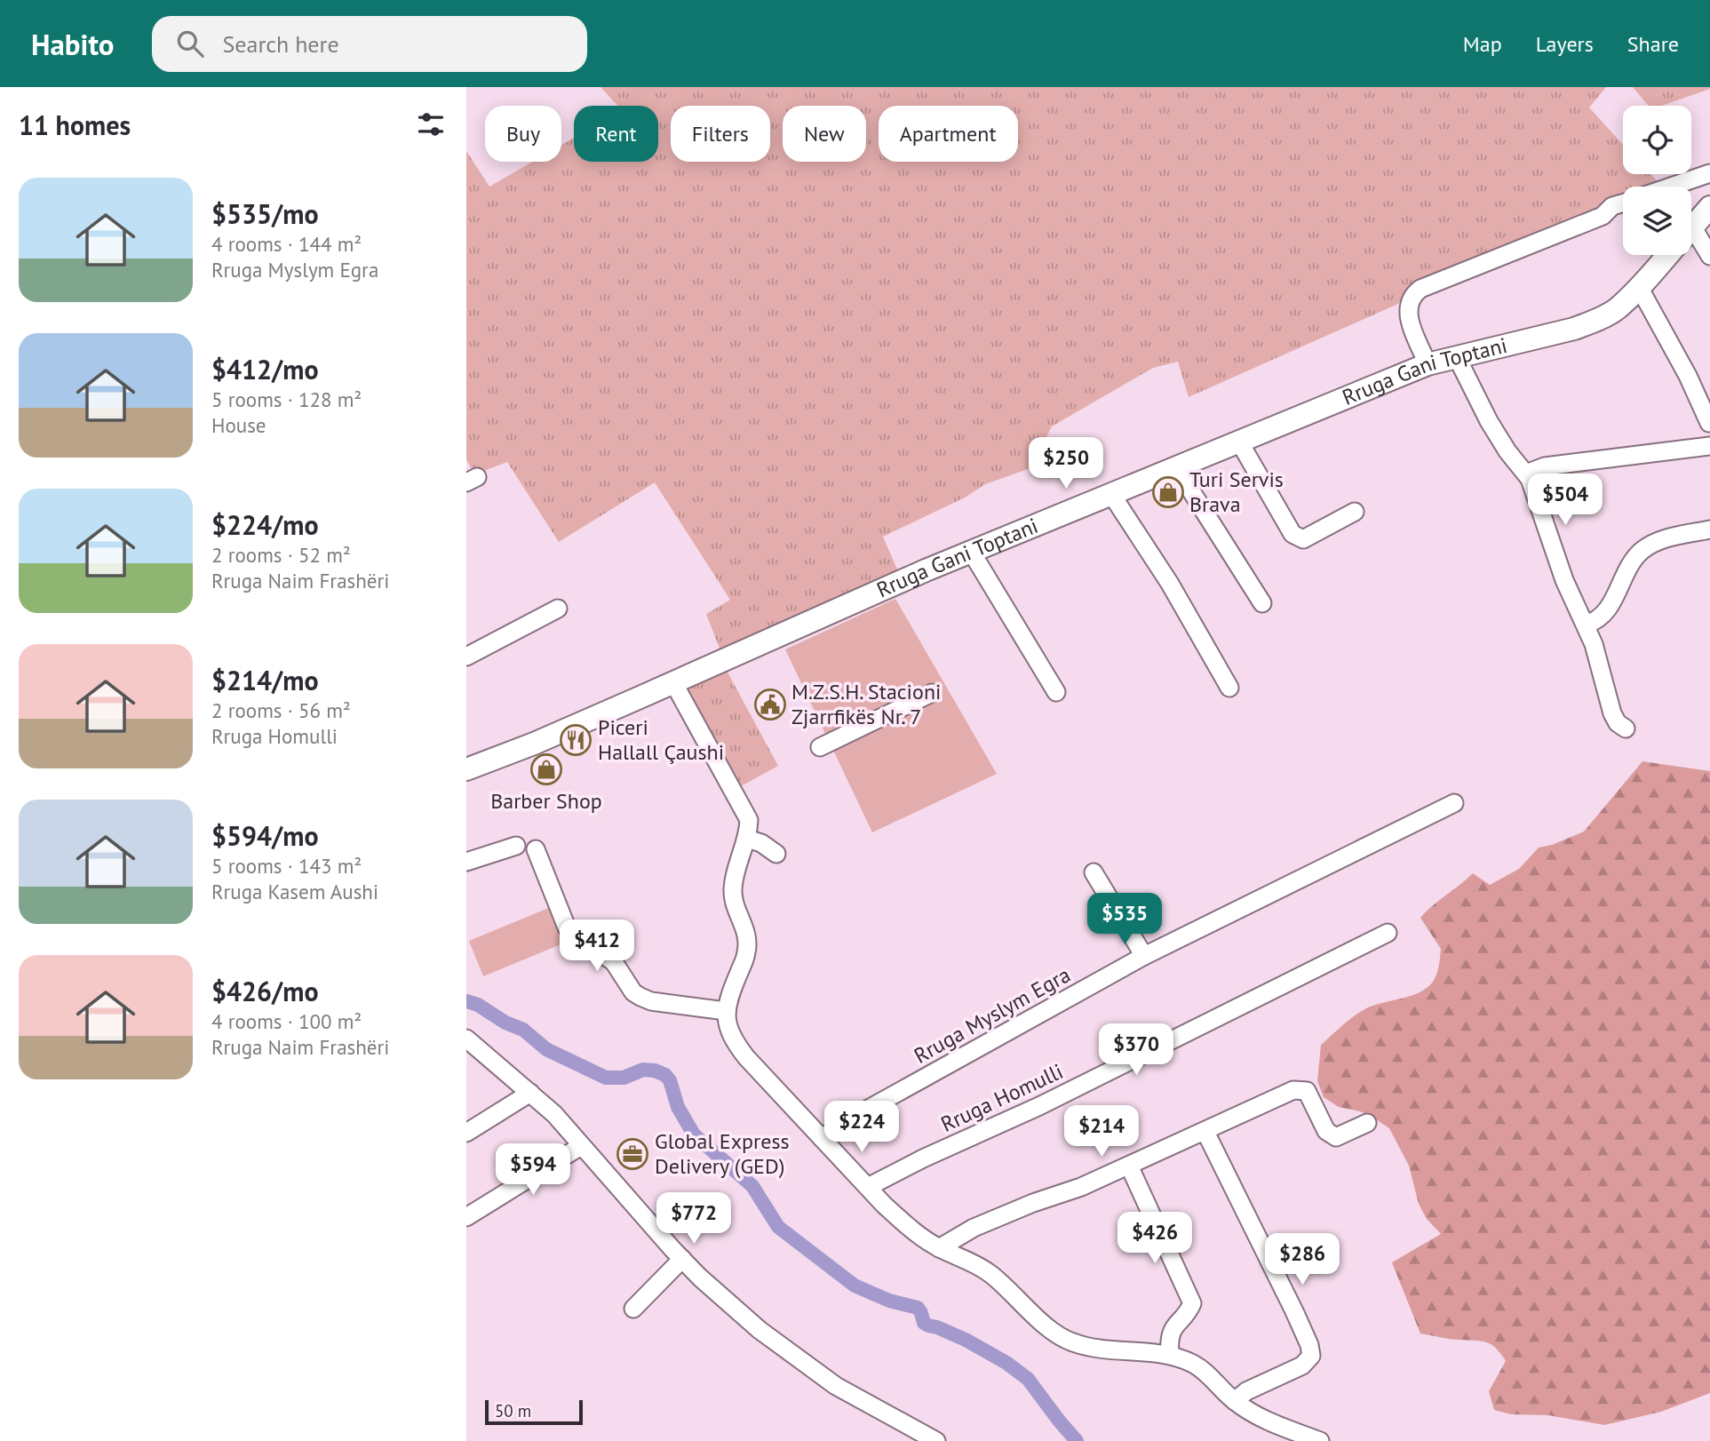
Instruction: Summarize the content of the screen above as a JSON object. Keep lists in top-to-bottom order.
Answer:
{
  "streets": {
    "main road": ["Rruga Gani Toptani"],
    "street": ["Rruga Myslym Egra", "Rruga Homulli"]
  },
  "places": {
    "shop": ["Turi Servis Brava", "Barber Shop"],
    "public building": ["M.Z.S.H. Stacioni Zjarrfikës Nr. 7"],
    "restaurant": ["Piceri Hallall Çaushi"],
    "office": ["Global Express Delivery (GED)"]
  },
  "scale_bar": "50 m",
  "page": {
    "header": "Habito",
    "search": "Search here",
    "nav": ["Map", "Layers", "Share"],
    "heading": "11 homes",
    "chip": [
      "Buy",
      "Rent",
      "Filters",
      "New",
      "Apartment"
    ],
    "list": [
      {
        "name": "$535/mo",
        "note": "4 rooms · 144 m² · Rruga Myslym Egra"
      },
      {
        "name": "$412/mo",
        "note": "5 rooms · 128 m² · House"
      },
      {
        "name": "$224/mo",
        "note": "2 rooms · 52 m² · Rruga Naim Frashëri"
      },
      {
        "name": "$214/mo",
        "note": "2 rooms · 56 m² · Rruga Homulli"
      },
      {
        "name": "$594/mo",
        "note": "5 rooms · 143 m² · Rruga Kasem Aushi"
      },
      {
        "name": "$426/mo",
        "note": "4 rooms · 100 m² · Rruga Naim Frashëri"
      }
    ],
    "price": [
      "$250",
      "$504",
      "$535",
      "$412",
      "$370",
      "$224",
      "$214",
      "$594",
      "$772",
      "$426",
      "$286"
    ],
    "scale": "50 m"
  }
}
